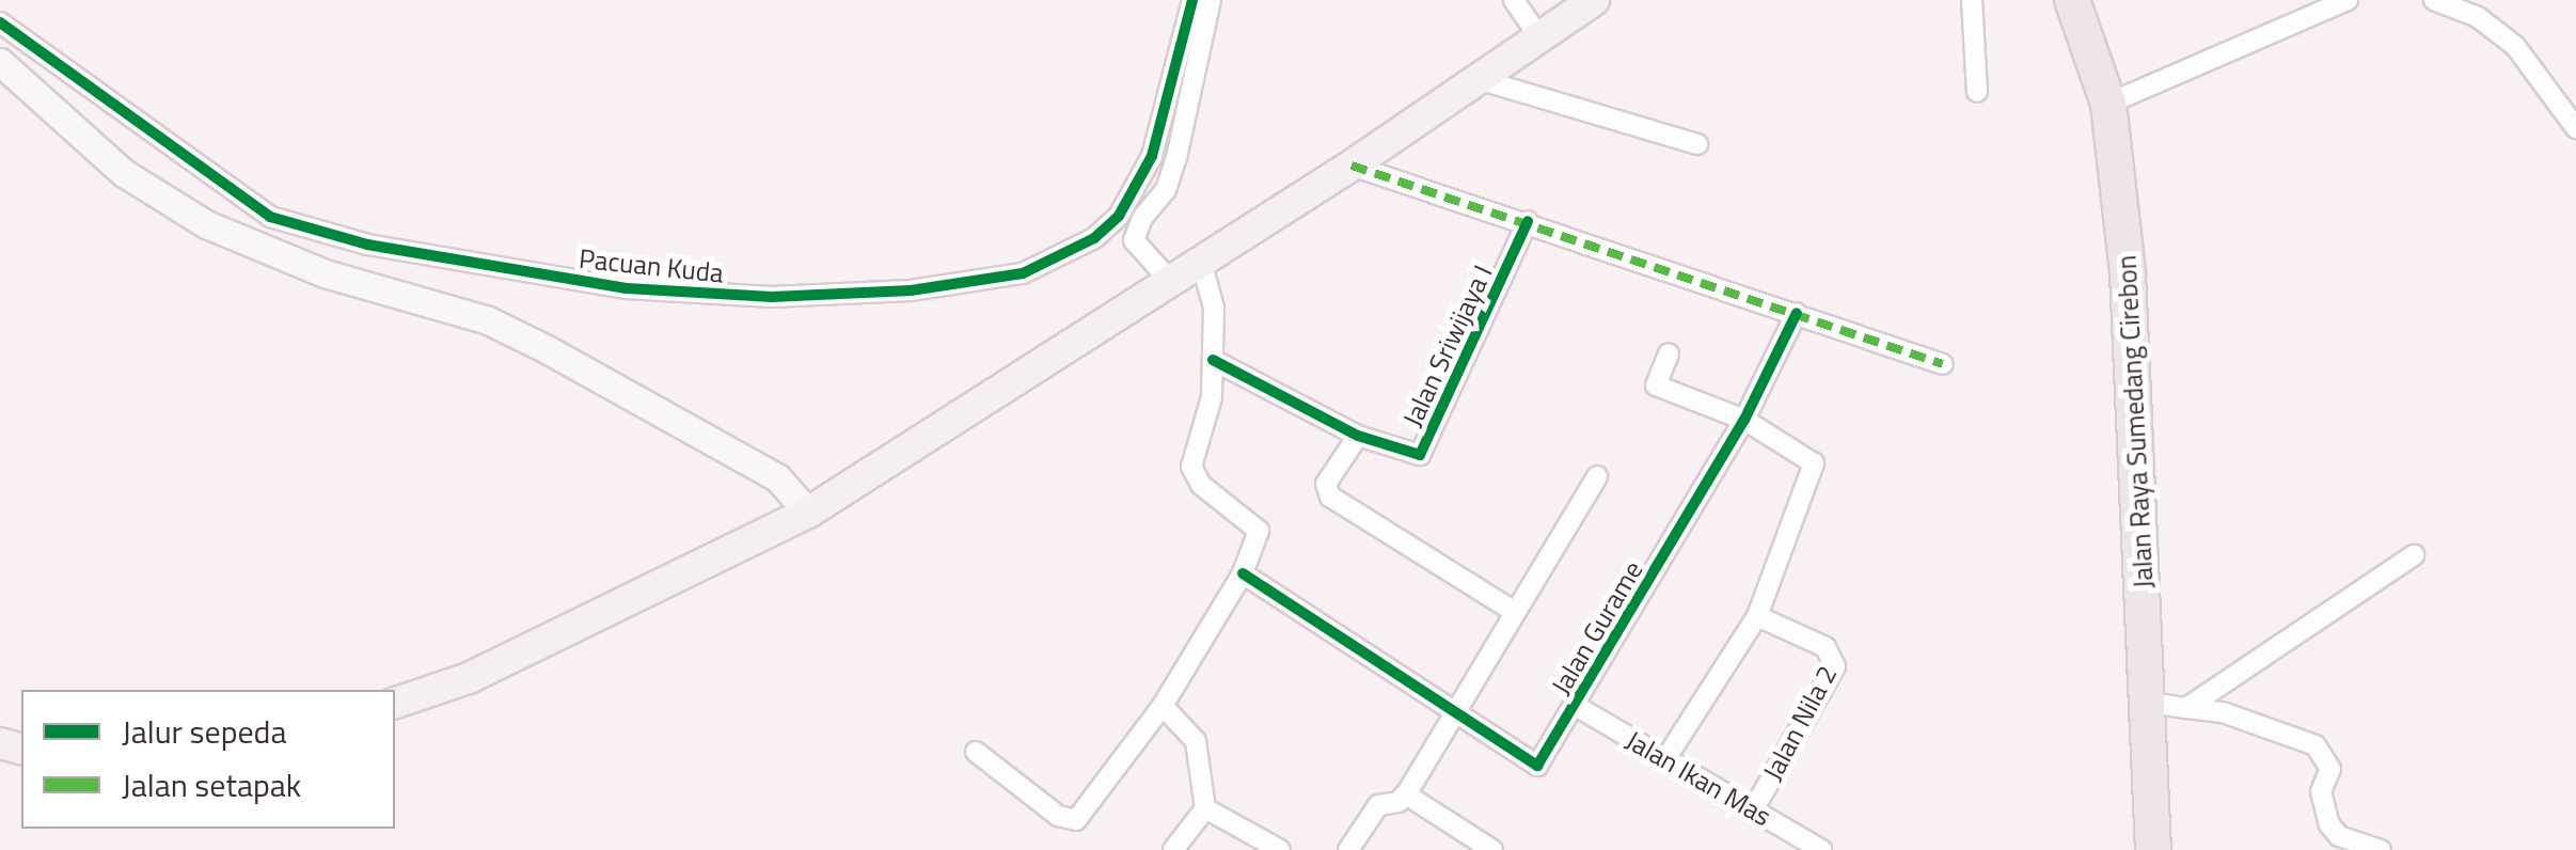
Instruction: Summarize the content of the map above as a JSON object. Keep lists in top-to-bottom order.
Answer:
{
  "streets": {
    "highway": ["Jalan Raya Sumedang Cirebon"],
    "street": [
      "Pacuan Kuda",
      "Jalan Sriwijaya I",
      "Jalan Gurame",
      "Jalan Nila 2",
      "Jalan Ikan Mas"
    ]
  },
  "crossings": [
    ["Jalan Gurame", "Jalan Ikan Mas"],
    ["Jalan Nila 2", "Jalan Ikan Mas"]
  ],
  "legend": ["Jalur sepeda", "Jalan setapak"]
}
